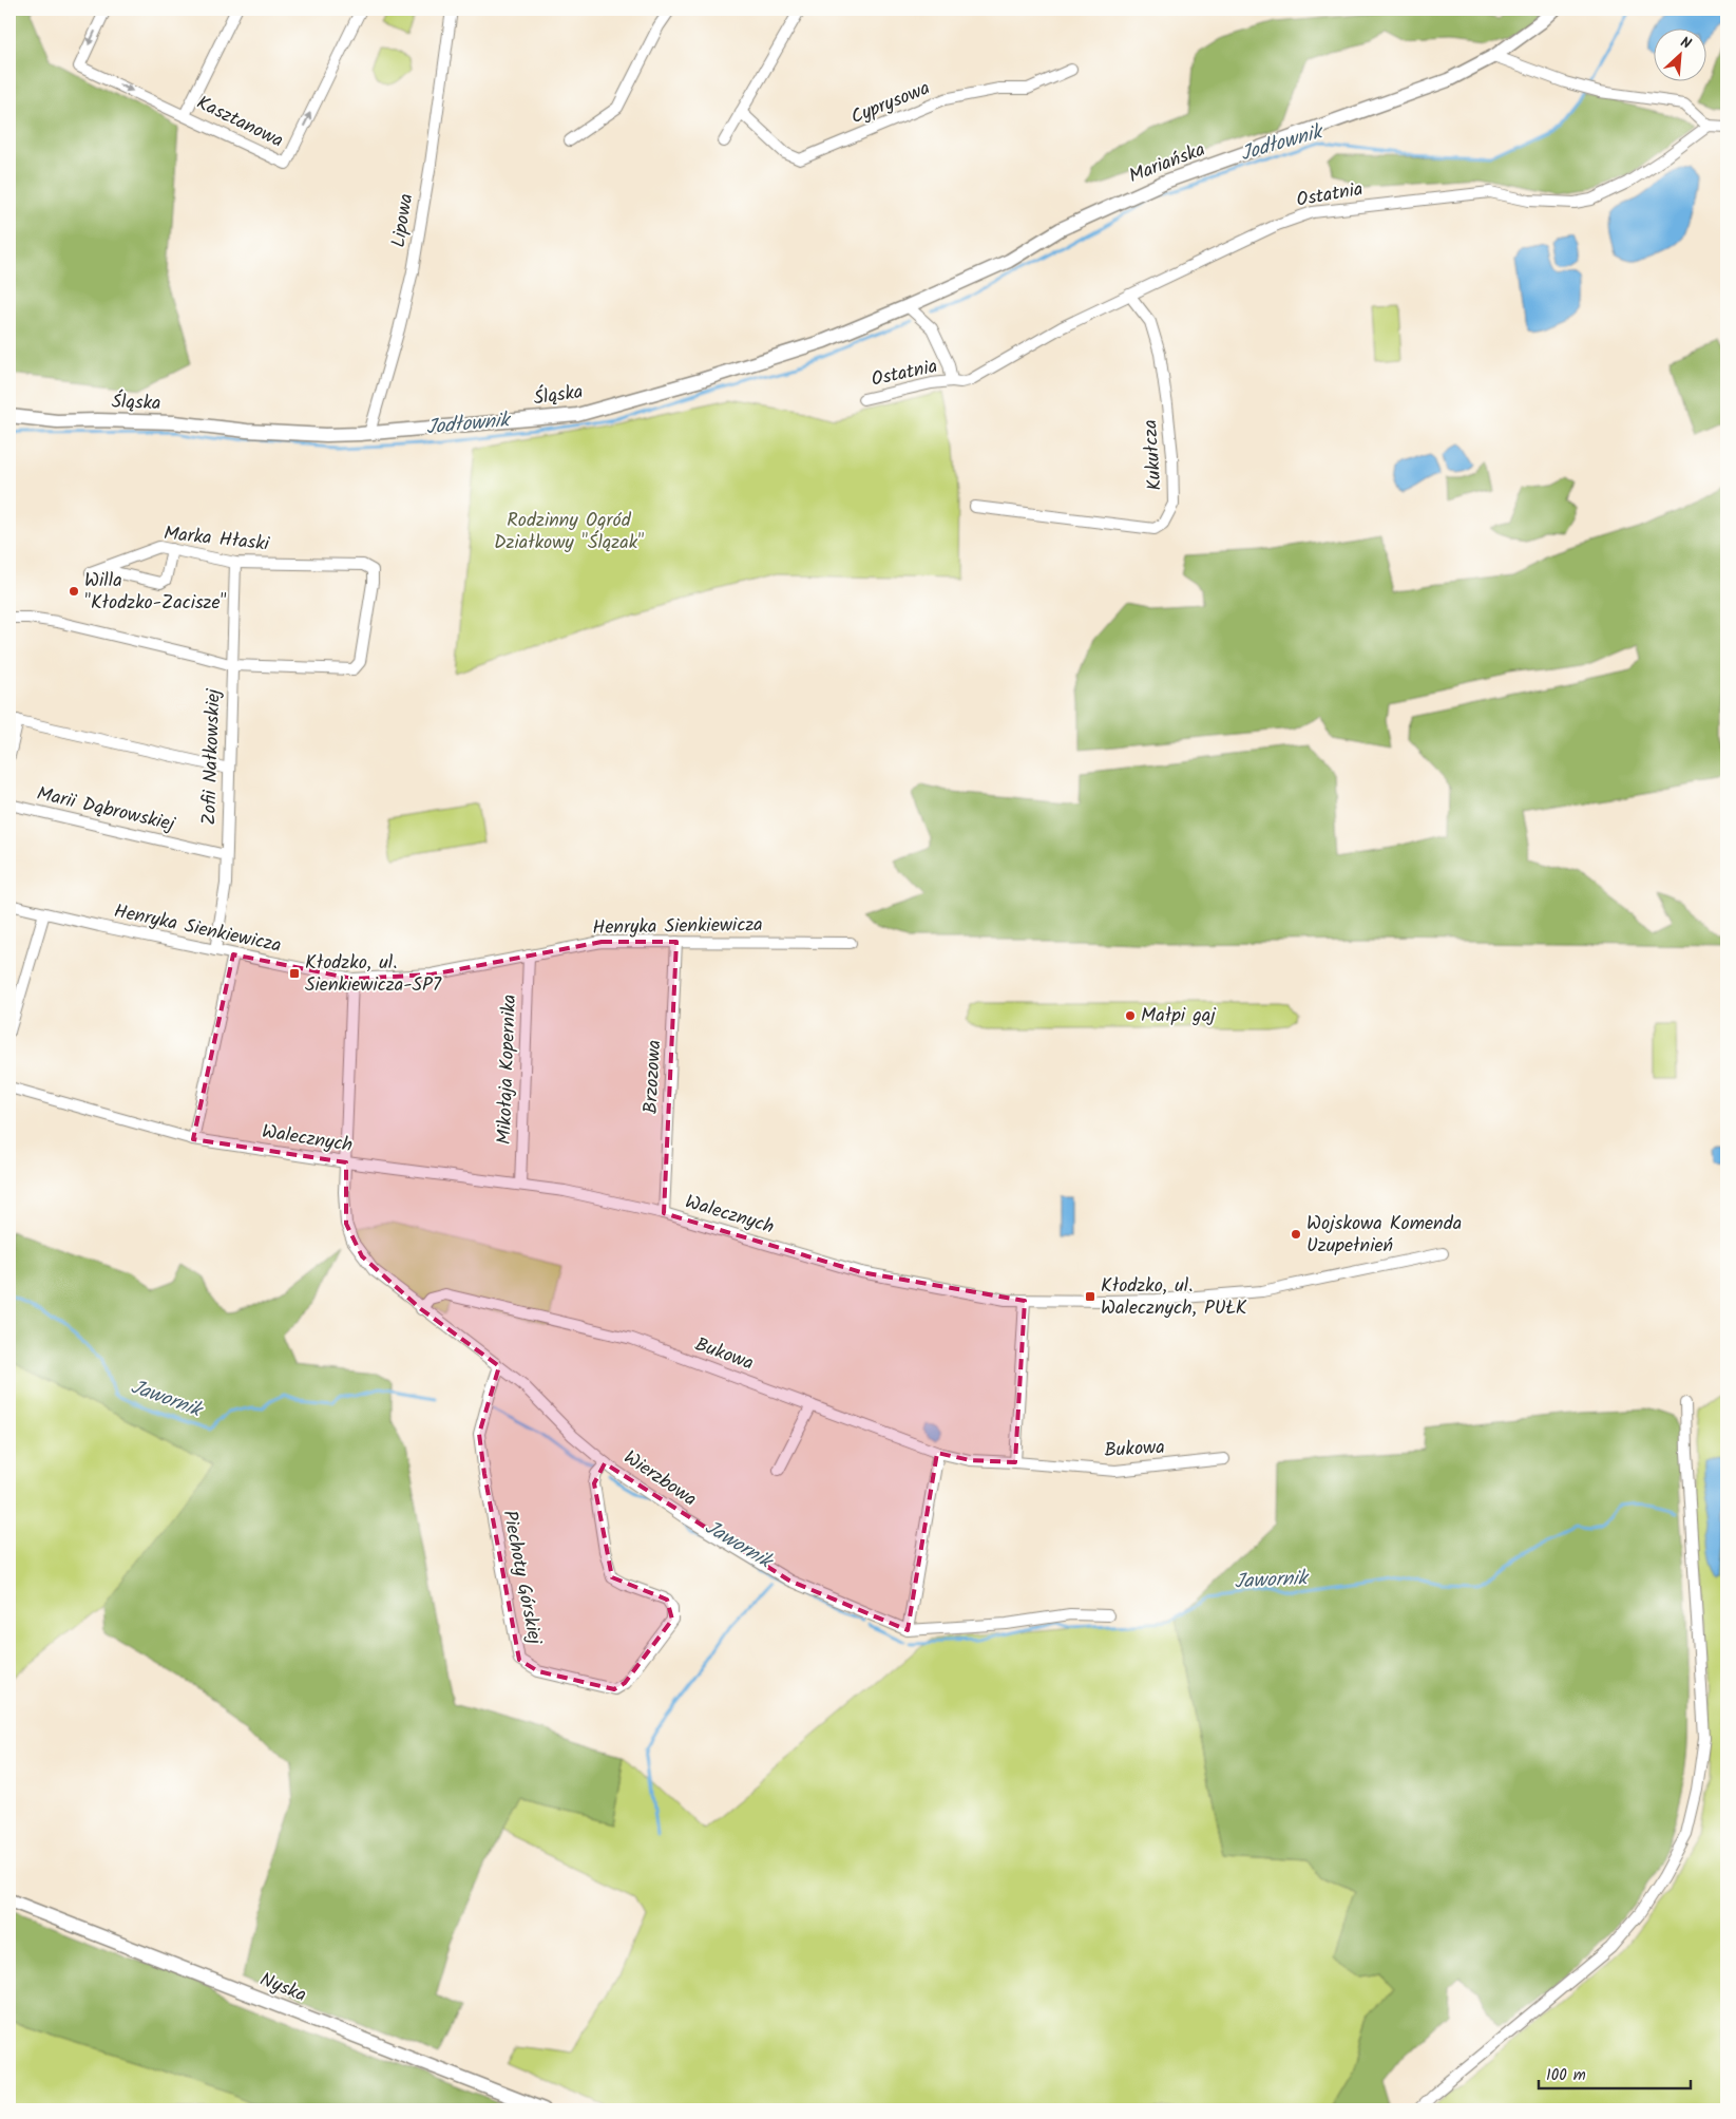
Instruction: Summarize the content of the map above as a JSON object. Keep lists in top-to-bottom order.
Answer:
{
  "streets": {
    "street": [
      "Cyprysowa",
      "Kasztanowa",
      "Mariańska",
      "Ostatnia",
      "Lipowa",
      "Śląska",
      "Kukułcza",
      "Marka Hłaski",
      "Zofii Nałkowskiej",
      "Marii Dąbrowskiej",
      "Henryka Sienkiewicza",
      "Mikołaja Kopernika",
      "Brzozowa",
      "Walecznych",
      "Bukowa",
      "Wierzbowa",
      "Piechoty Górskiej",
      "Nyska"
    ]
  },
  "crossings": [
    ["Mariańska", "Ostatnia"],
    ["Mariańska", "Śląska"],
    ["Ostatnia", "Śląska"],
    ["Ostatnia", "Kukułcza"],
    ["Lipowa", "Śląska"],
    ["Marka Hłaski", "Zofii Nałkowskiej"],
    ["Zofii Nałkowskiej", "Marii Dąbrowskiej"],
    ["Zofii Nałkowskiej", "Henryka Sienkiewicza"],
    ["Henryka Sienkiewicza", "Mikołaja Kopernika"],
    ["Henryka Sienkiewicza", "Brzozowa"],
    ["Henryka Sienkiewicza", "Wierzbowa"],
    ["Mikołaja Kopernika", "Walecznych"],
    ["Brzozowa", "Walecznych"],
    ["Walecznych", "Wierzbowa"],
    ["Bukowa", "Wierzbowa"],
    ["Wierzbowa", "Piechoty Górskiej"]
  ],
  "water": ["Jodłownik", "Jawornik"],
  "parks": ["Rodzinny Ogród Działkowy \"Ślązak\""],
  "places": {
    "other": ["Willa \"Kłodzko-Zacisze\"", "Małpi gaj", "Wojskowa Komenda Uzupełnień"],
    "transit": ["Kłodzko, ul. Sienkiewicza-SP7", "Kłodzko, ul. Walecznych, PUŁK"]
  },
  "scale_bar": "100 m",
  "north": "top right"
}
